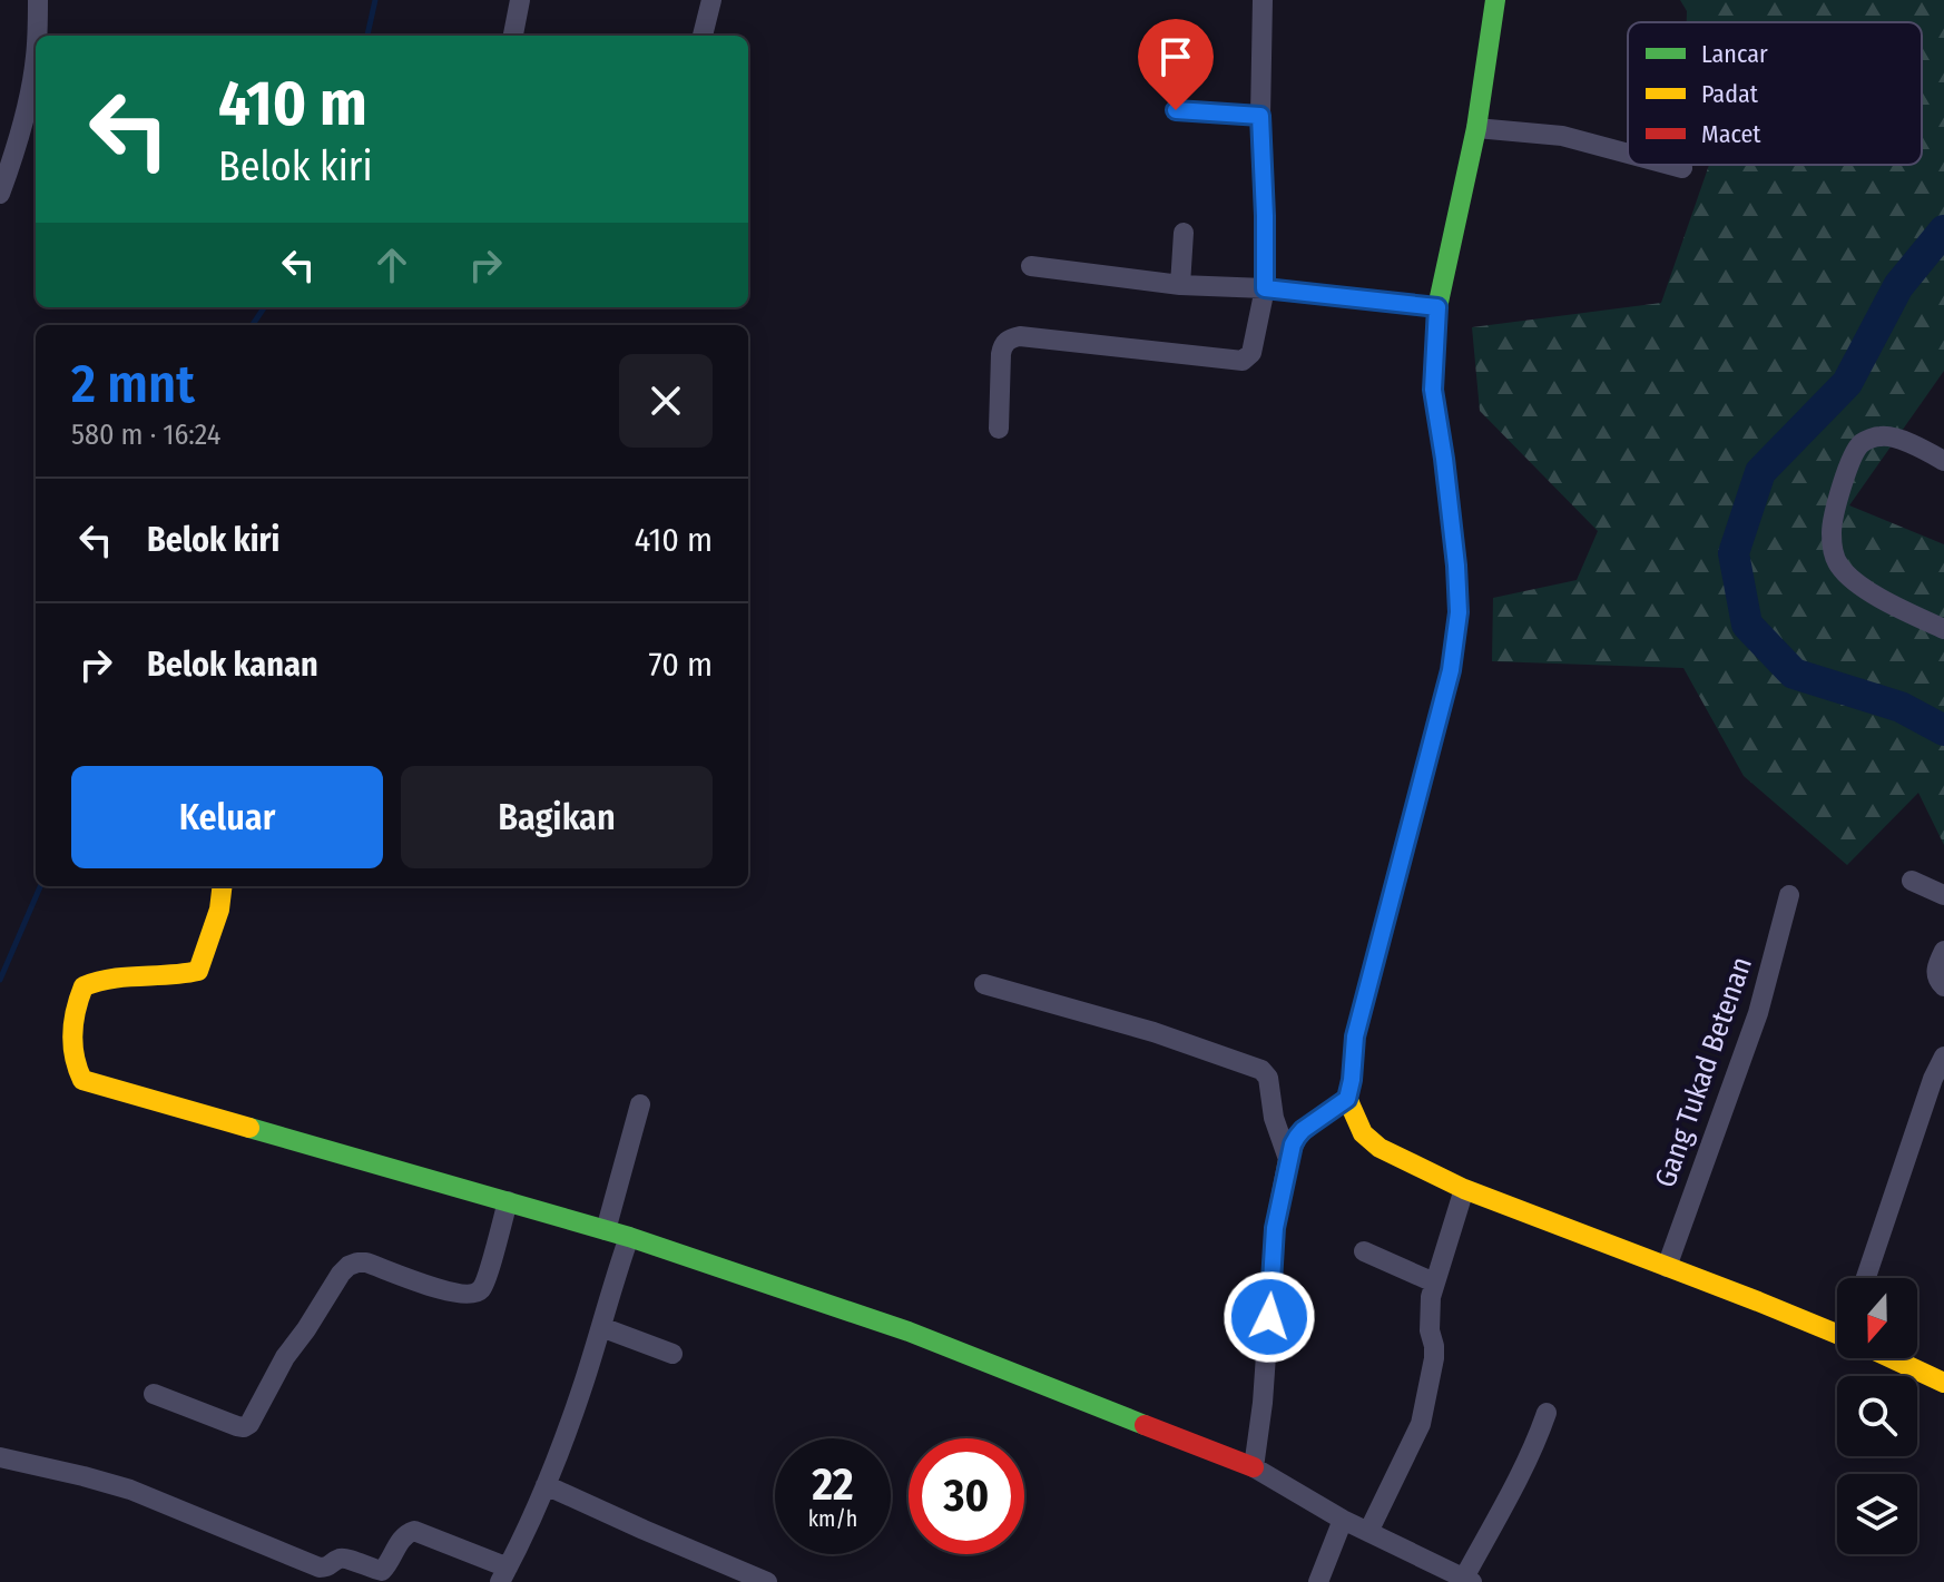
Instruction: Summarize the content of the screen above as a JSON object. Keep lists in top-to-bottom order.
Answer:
{
  "streets": {
    "street": ["Gang Tukad Betenan"]
  },
  "legend": ["Lancar", "Padat", "Macet"],
  "north": "bottom",
  "page": {
    "turn": ["410 m", "Belok kiri"],
    "heading": ["2 mnt", "580 m · 16:24"],
    "list": [
      {
        "name": "Belok kiri",
        "value": "410 m"
      },
      {
        "name": "Belok kanan",
        "value": "70 m"
      }
    ],
    "buttons": ["Keluar", "Bagikan"],
    "speed": "22 km/h",
    "limit": "30"
  }
}
